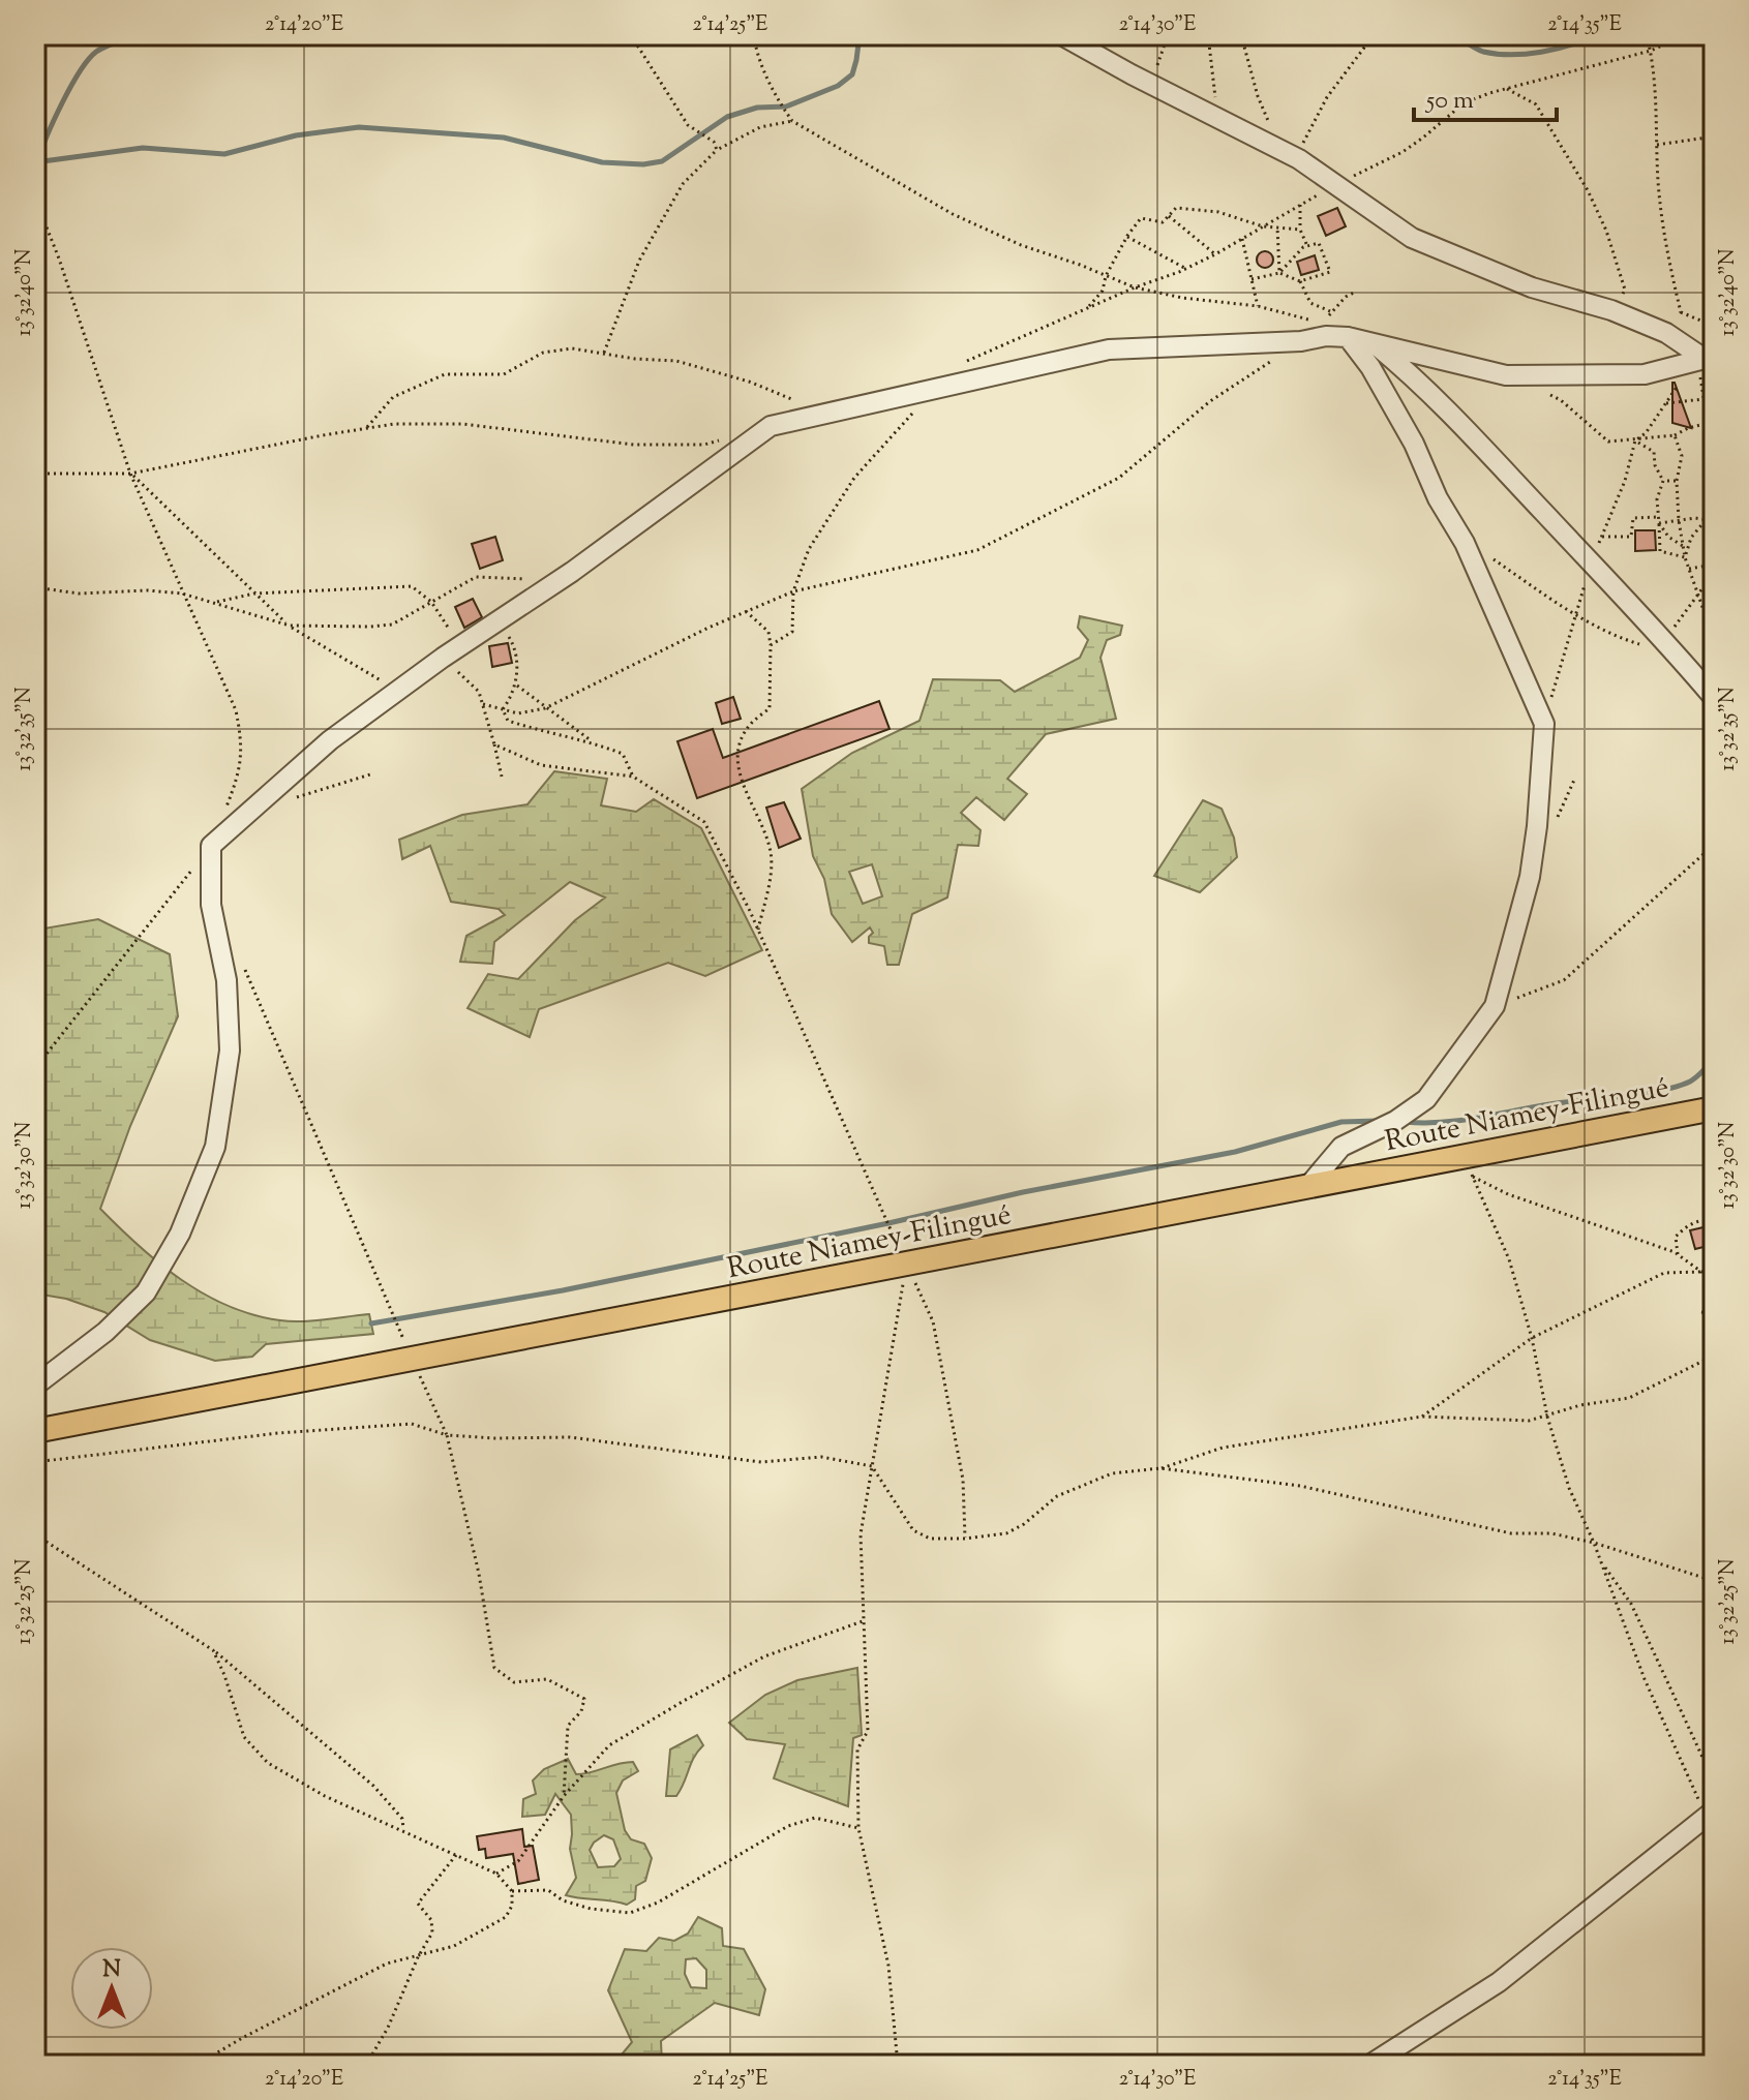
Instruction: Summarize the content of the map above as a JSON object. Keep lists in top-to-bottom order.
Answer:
{
  "streets": {
    "main road": ["Route Niamey-Filingué"]
  },
  "scale_bar": "50 m",
  "north": "top",
  "coordinates": [
    "2°14'20\"E",
    "2°14'25\"E",
    "2°14'30\"E",
    "2°14'35\"E",
    "13°32'40\"N",
    "13°32'35\"N",
    "13°32'30\"N",
    "13°32'25\"N"
  ]
}
